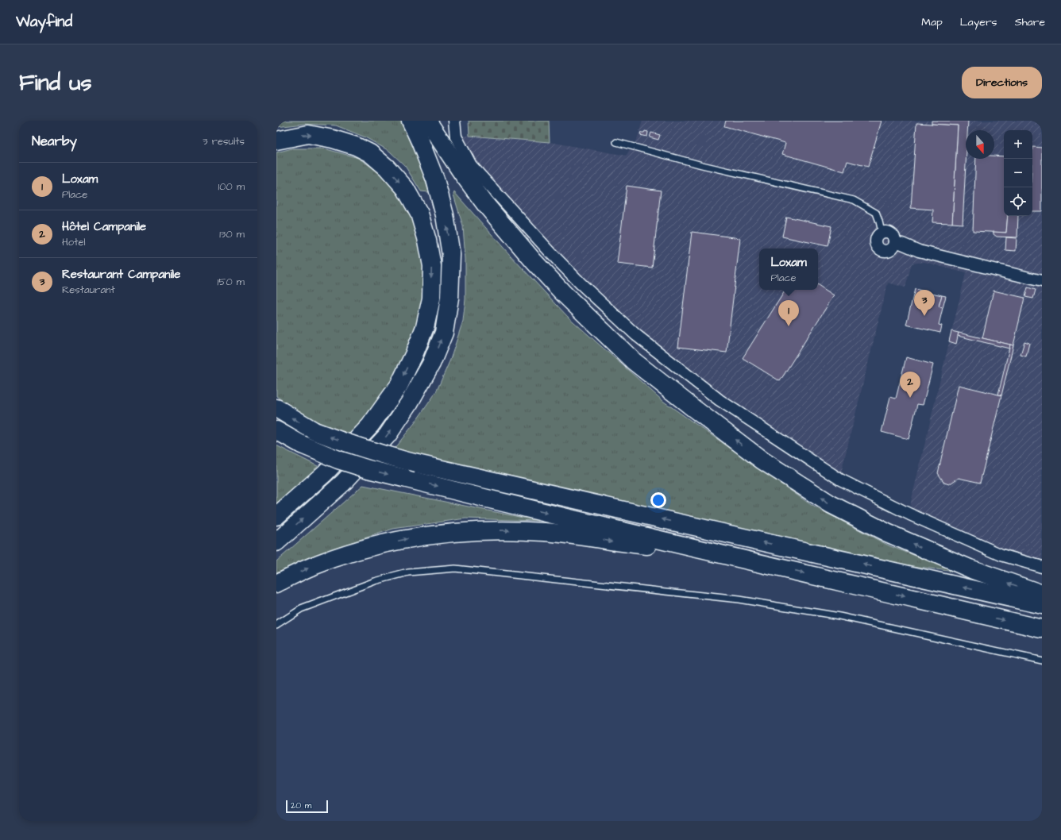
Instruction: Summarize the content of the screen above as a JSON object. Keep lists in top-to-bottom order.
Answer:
{
  "scale_bar": "20 m",
  "north": "bottom",
  "page": {
    "header": "Wayfind",
    "nav": ["Map", "Layers", "Share"],
    "buttons": "Directions",
    "title": "Find us",
    "heading": ["Nearby", "3 results"],
    "map_buttons": ["+", "−"],
    "list": [
      {
        "mark": "1",
        "name": "Loxam",
        "note": "Place",
        "value": "100 m"
      },
      {
        "mark": "2",
        "name": "Hôtel Campanile",
        "note": "Hotel",
        "value": "130 m"
      },
      {
        "mark": "3",
        "name": "Restaurant Campanile",
        "note": "Restaurant",
        "value": "150 m"
      }
    ],
    "popup": ["Loxam", "Place"],
    "pins": ["3", "1", "2"],
    "scale": "20 m"
  }
}
